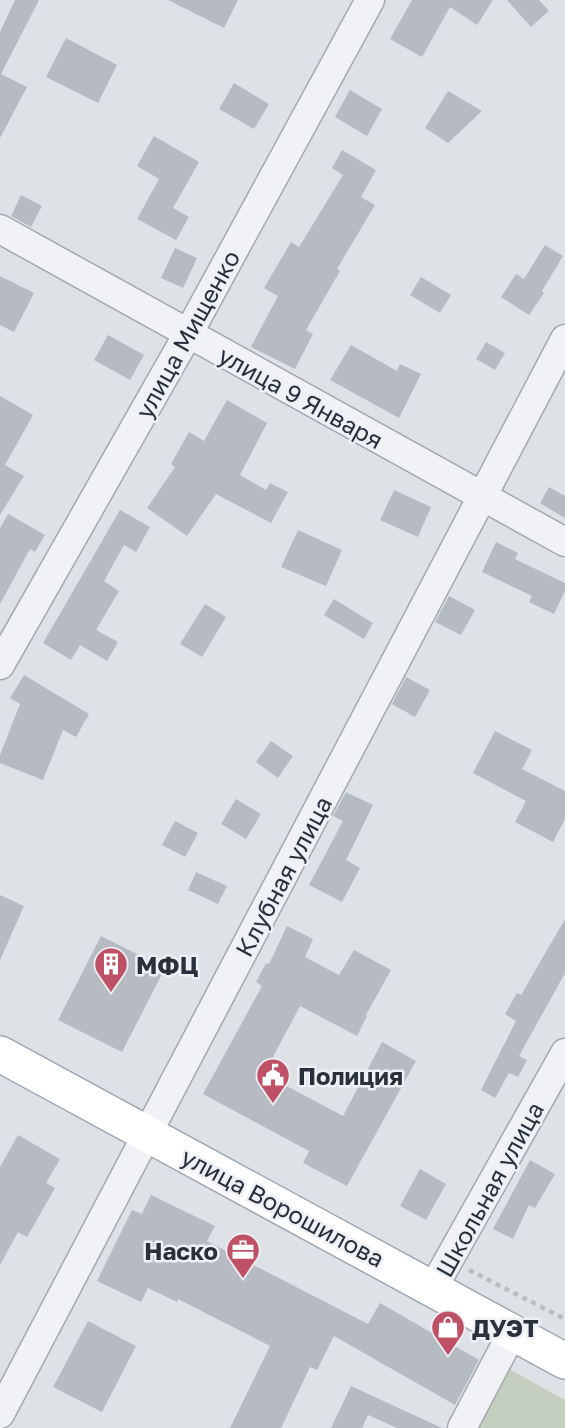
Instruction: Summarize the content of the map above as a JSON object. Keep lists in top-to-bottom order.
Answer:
{
  "streets": {
    "main road": ["улица Ворошилова"],
    "street": [
      "улица Мищенко",
      "улица 9 Января",
      "Клубная улица",
      "Школьная улица"
    ]
  },
  "crossings": [
    ["улица Мищенко", "улица 9 Января"],
    ["улица 9 Января", "Клубная улица"],
    ["Клубная улица", "улица Ворошилова"],
    ["Школьная улица", "улица Ворошилова"]
  ],
  "places": {
    "building": ["МФЦ"],
    "public building": ["Полиция"],
    "office": ["Наско"],
    "shop": ["ДУЭТ"]
  }
}
